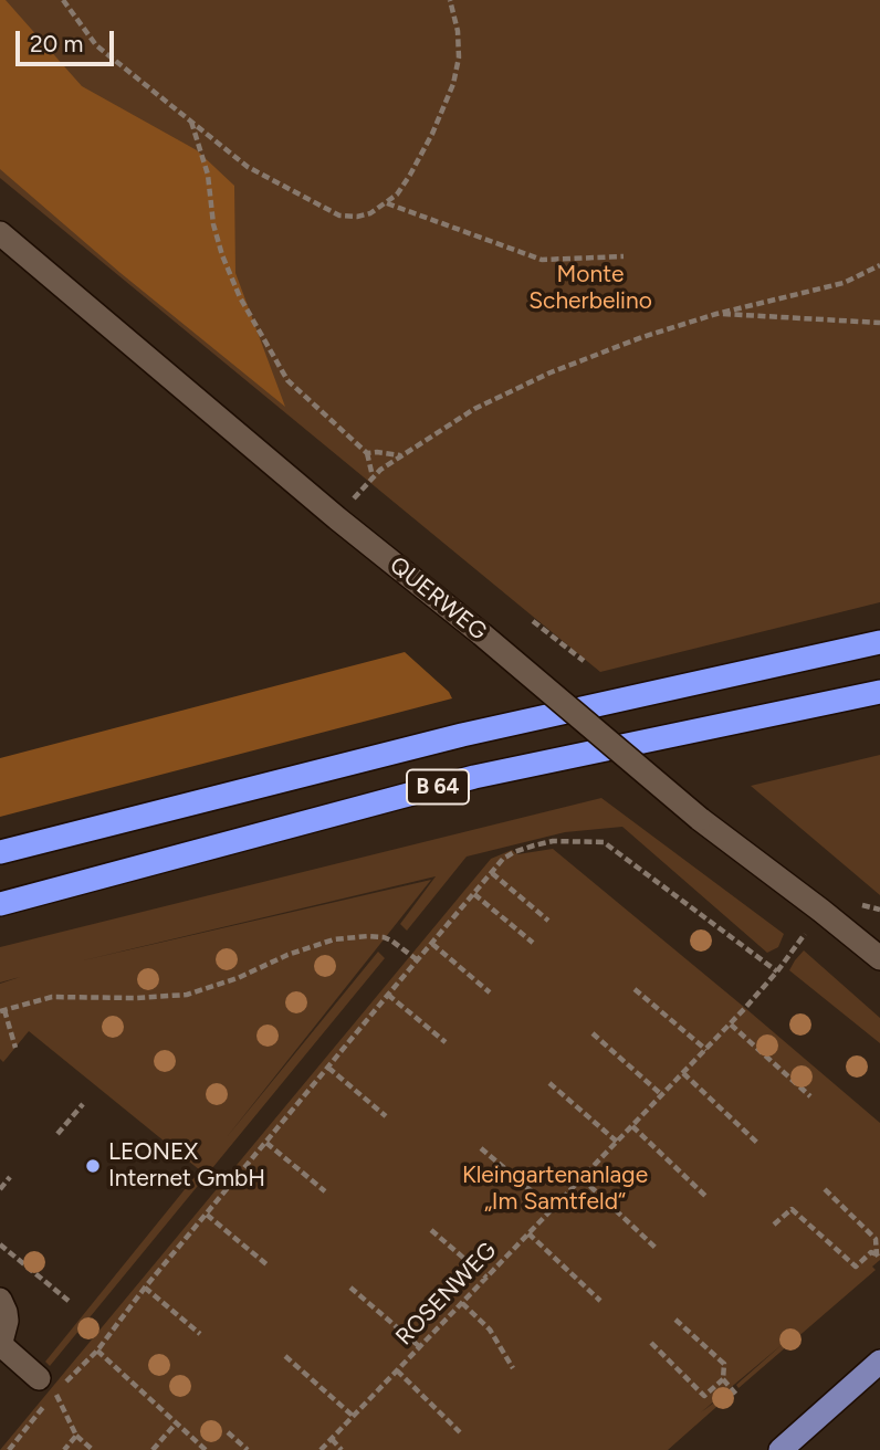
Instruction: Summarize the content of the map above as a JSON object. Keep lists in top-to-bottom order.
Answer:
{
  "streets": {
    "highway": ["B 64"],
    "street": ["QUERWEG"],
    "path": ["ROSENWEG"]
  },
  "parks": ["Monte Scherbelino", "Kleingartenanlage „Im Samtfeld“"],
  "places": ["LEONEX Internet GmbH"],
  "scale_bar": "20 m"
}
